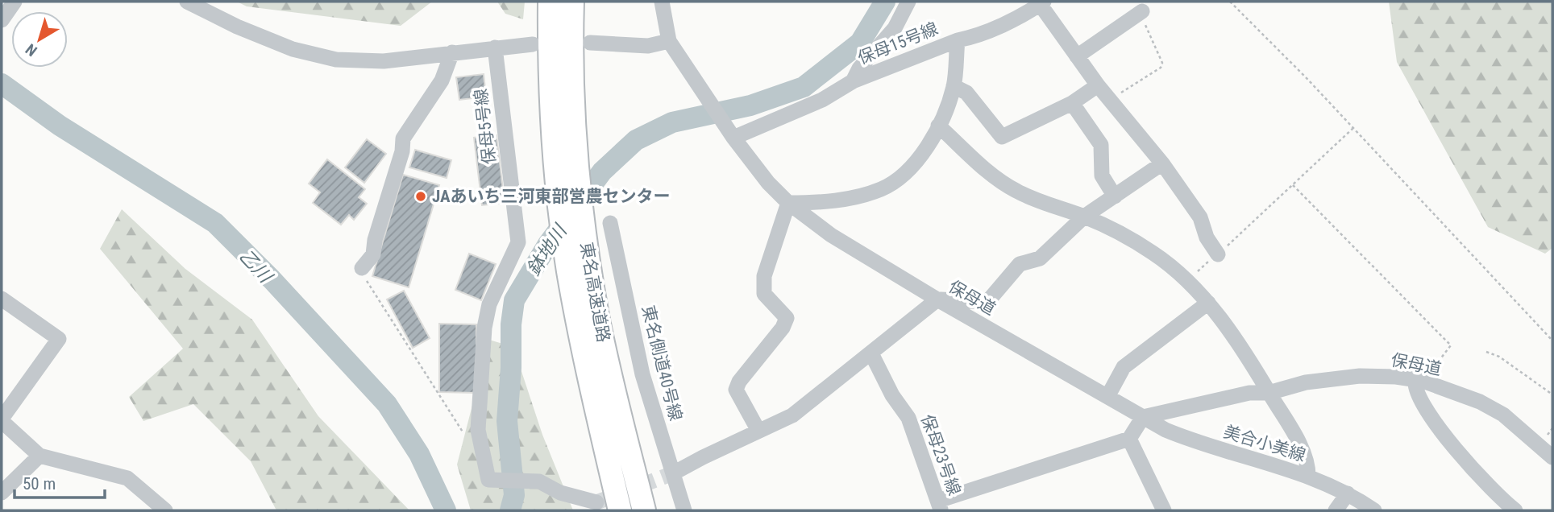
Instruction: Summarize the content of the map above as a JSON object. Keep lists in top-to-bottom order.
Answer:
{
  "streets": {
    "highway": ["東名高速道路"],
    "street": [
      "保母15号線",
      "保母5号線",
      "保母道",
      "東名側道40号線",
      "美合小美線",
      "保母23号線"
    ]
  },
  "crossings": [
    ["保母15号線", "保母道"],
    ["保母道", "美合小美線"]
  ],
  "water": ["鉢地川", "乙川"],
  "places": ["JAあいち三河東部営農センター"],
  "scale_bar": "50 m",
  "north": "bottom left"
}
